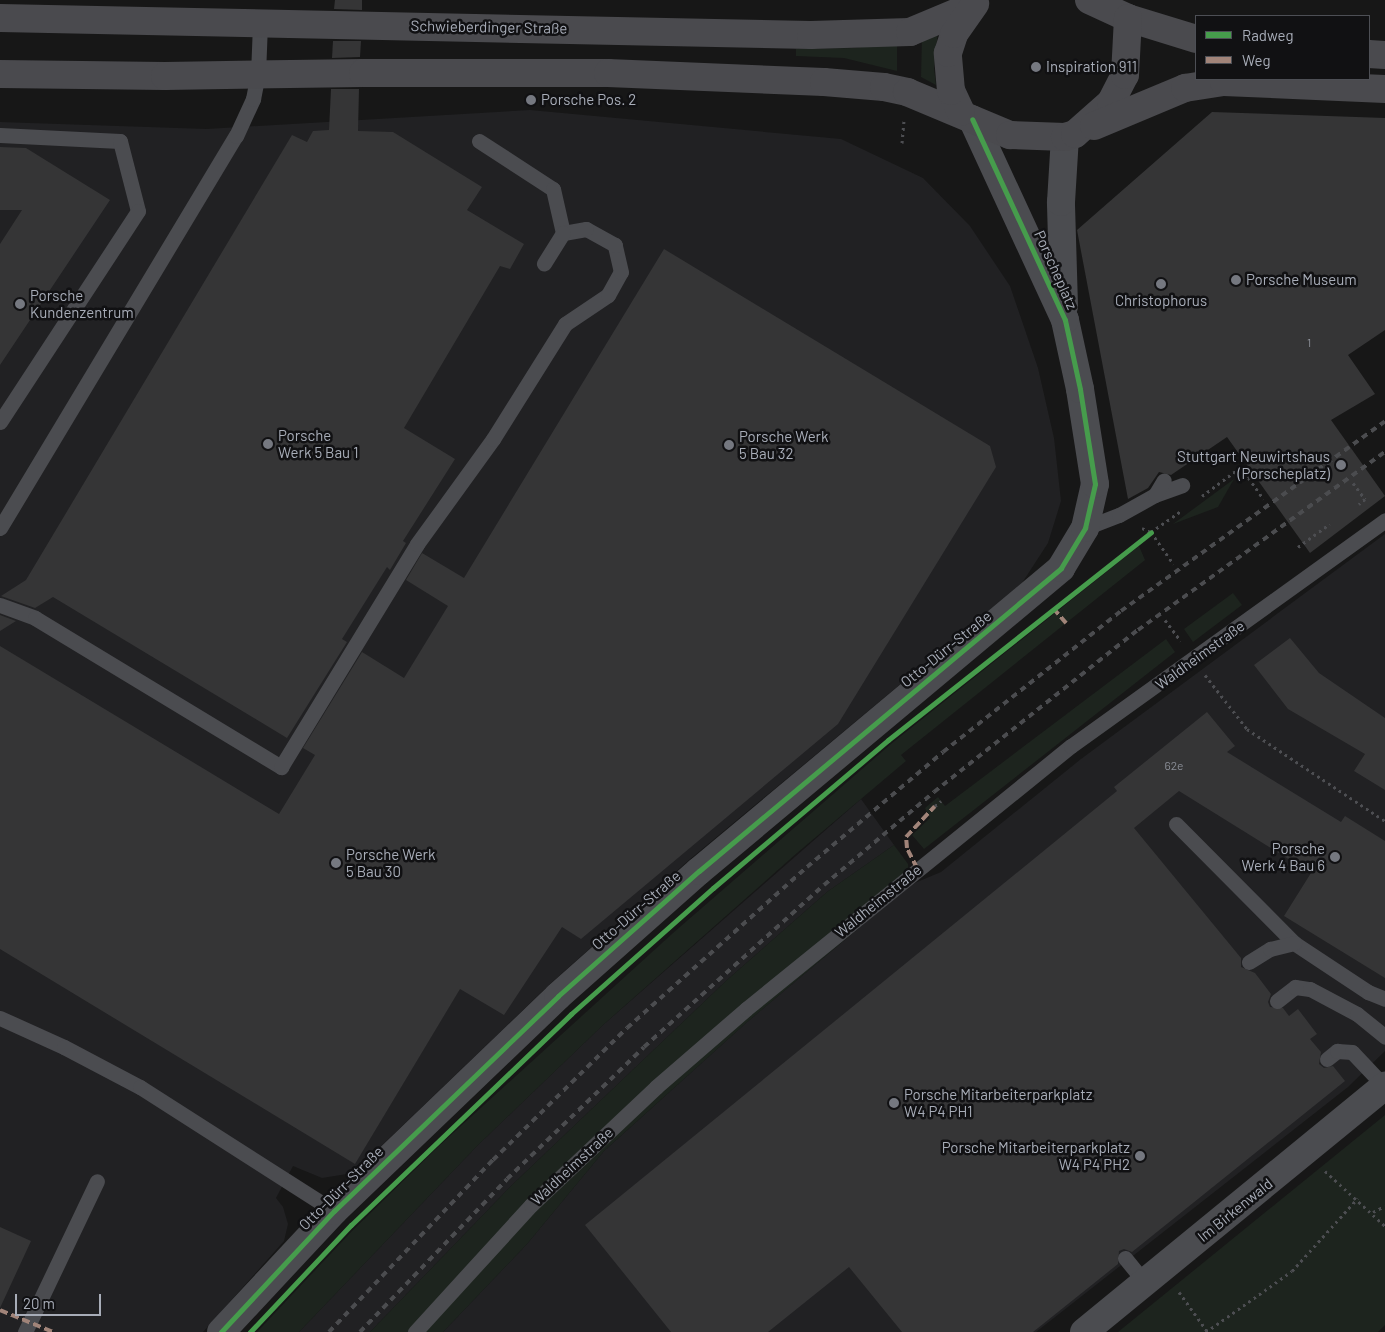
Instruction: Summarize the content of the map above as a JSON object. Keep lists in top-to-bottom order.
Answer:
{
  "streets": {
    "main road": ["Schwieberdinger Straße", "Porscheplatz"],
    "street": ["Otto-Dürr-Straße", "Im Birkenwald"],
    "lane": ["Waldheimstraße"]
  },
  "crossings": [
    ["Schwieberdinger Straße", "Porscheplatz"],
    ["Porscheplatz", "Otto-Dürr-Straße"]
  ],
  "places": [
    "Inspiration 911",
    "Porsche Pos. 2",
    "Porsche Museum",
    "Christophorus",
    "Porsche Kundenzentrum",
    "Porsche Werk 5 Bau 1",
    "Porsche Werk 5 Bau 32",
    "Stuttgart Neuwirtshaus (Porscheplatz)",
    "Porsche Werk 4 Bau 6",
    "Porsche Werk 5 Bau 30",
    "Porsche Mitarbeiterparkplatz W4 P4 PH1",
    "Porsche Mitarbeiterparkplatz W4 P4 PH2"
  ],
  "house_numbers": ["1", "62e"],
  "legend": ["Radweg", "Weg"],
  "scale_bar": "20 m"
}
